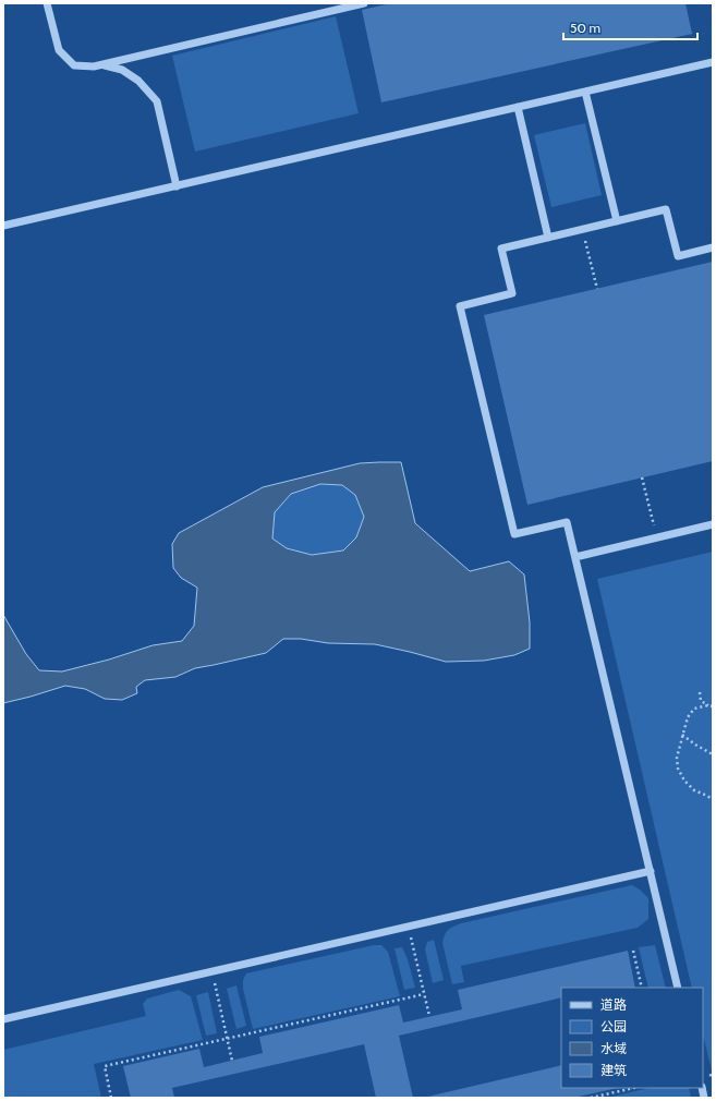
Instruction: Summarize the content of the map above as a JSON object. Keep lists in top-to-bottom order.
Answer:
{
  "legend": [
    "道路",
    "公园",
    "水域",
    "建筑"
  ],
  "scale_bar": "50 m"
}
